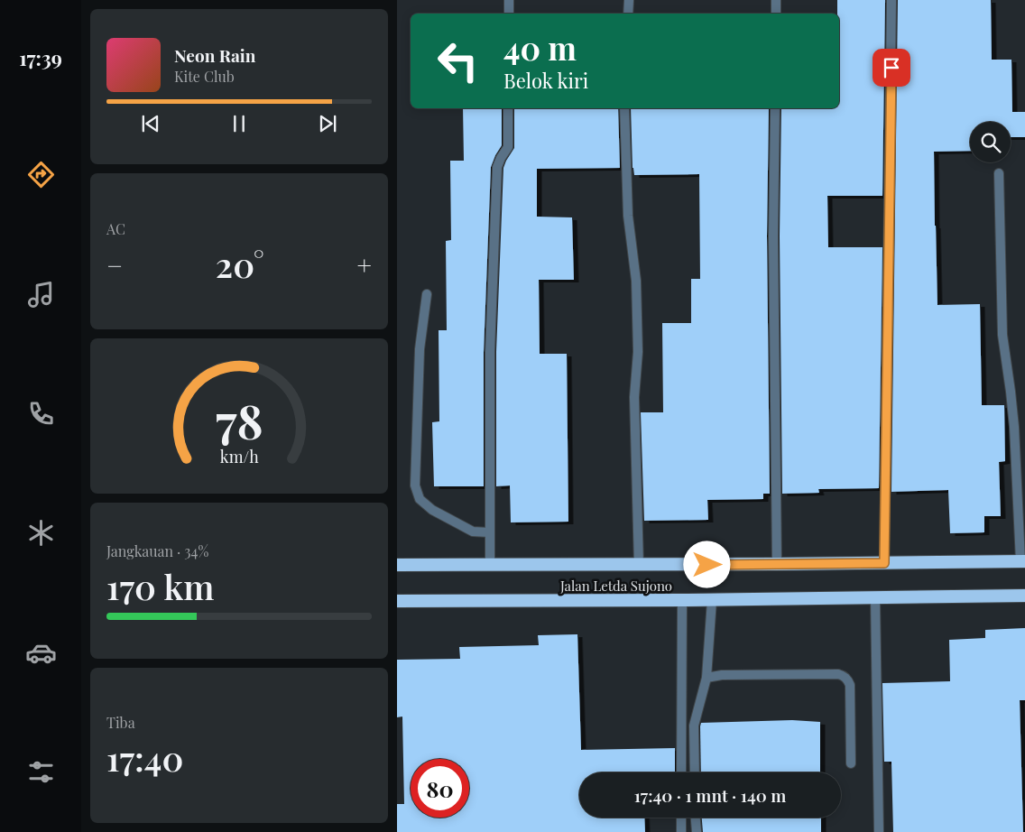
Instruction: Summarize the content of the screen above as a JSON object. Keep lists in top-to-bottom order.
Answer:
{
  "streets": {
    "highway": ["Jalan Letda Sujono"]
  },
  "page": {
    "tabs": "17:39",
    "turn": ["40 m", "Belok kiri"],
    "song": ["Neon Rain", "Kite Club"],
    "tile": [
      "AC",
      ["Jangkauan · 34%", "170 km"],
      ["Tiba", "17:40"]
    ],
    "heat": ["−", "20°", "+"],
    "limit": "80",
    "trip": "17:40 · 1 mnt · 140 m",
    "gauge": ["78", "km/h"]
  }
}
